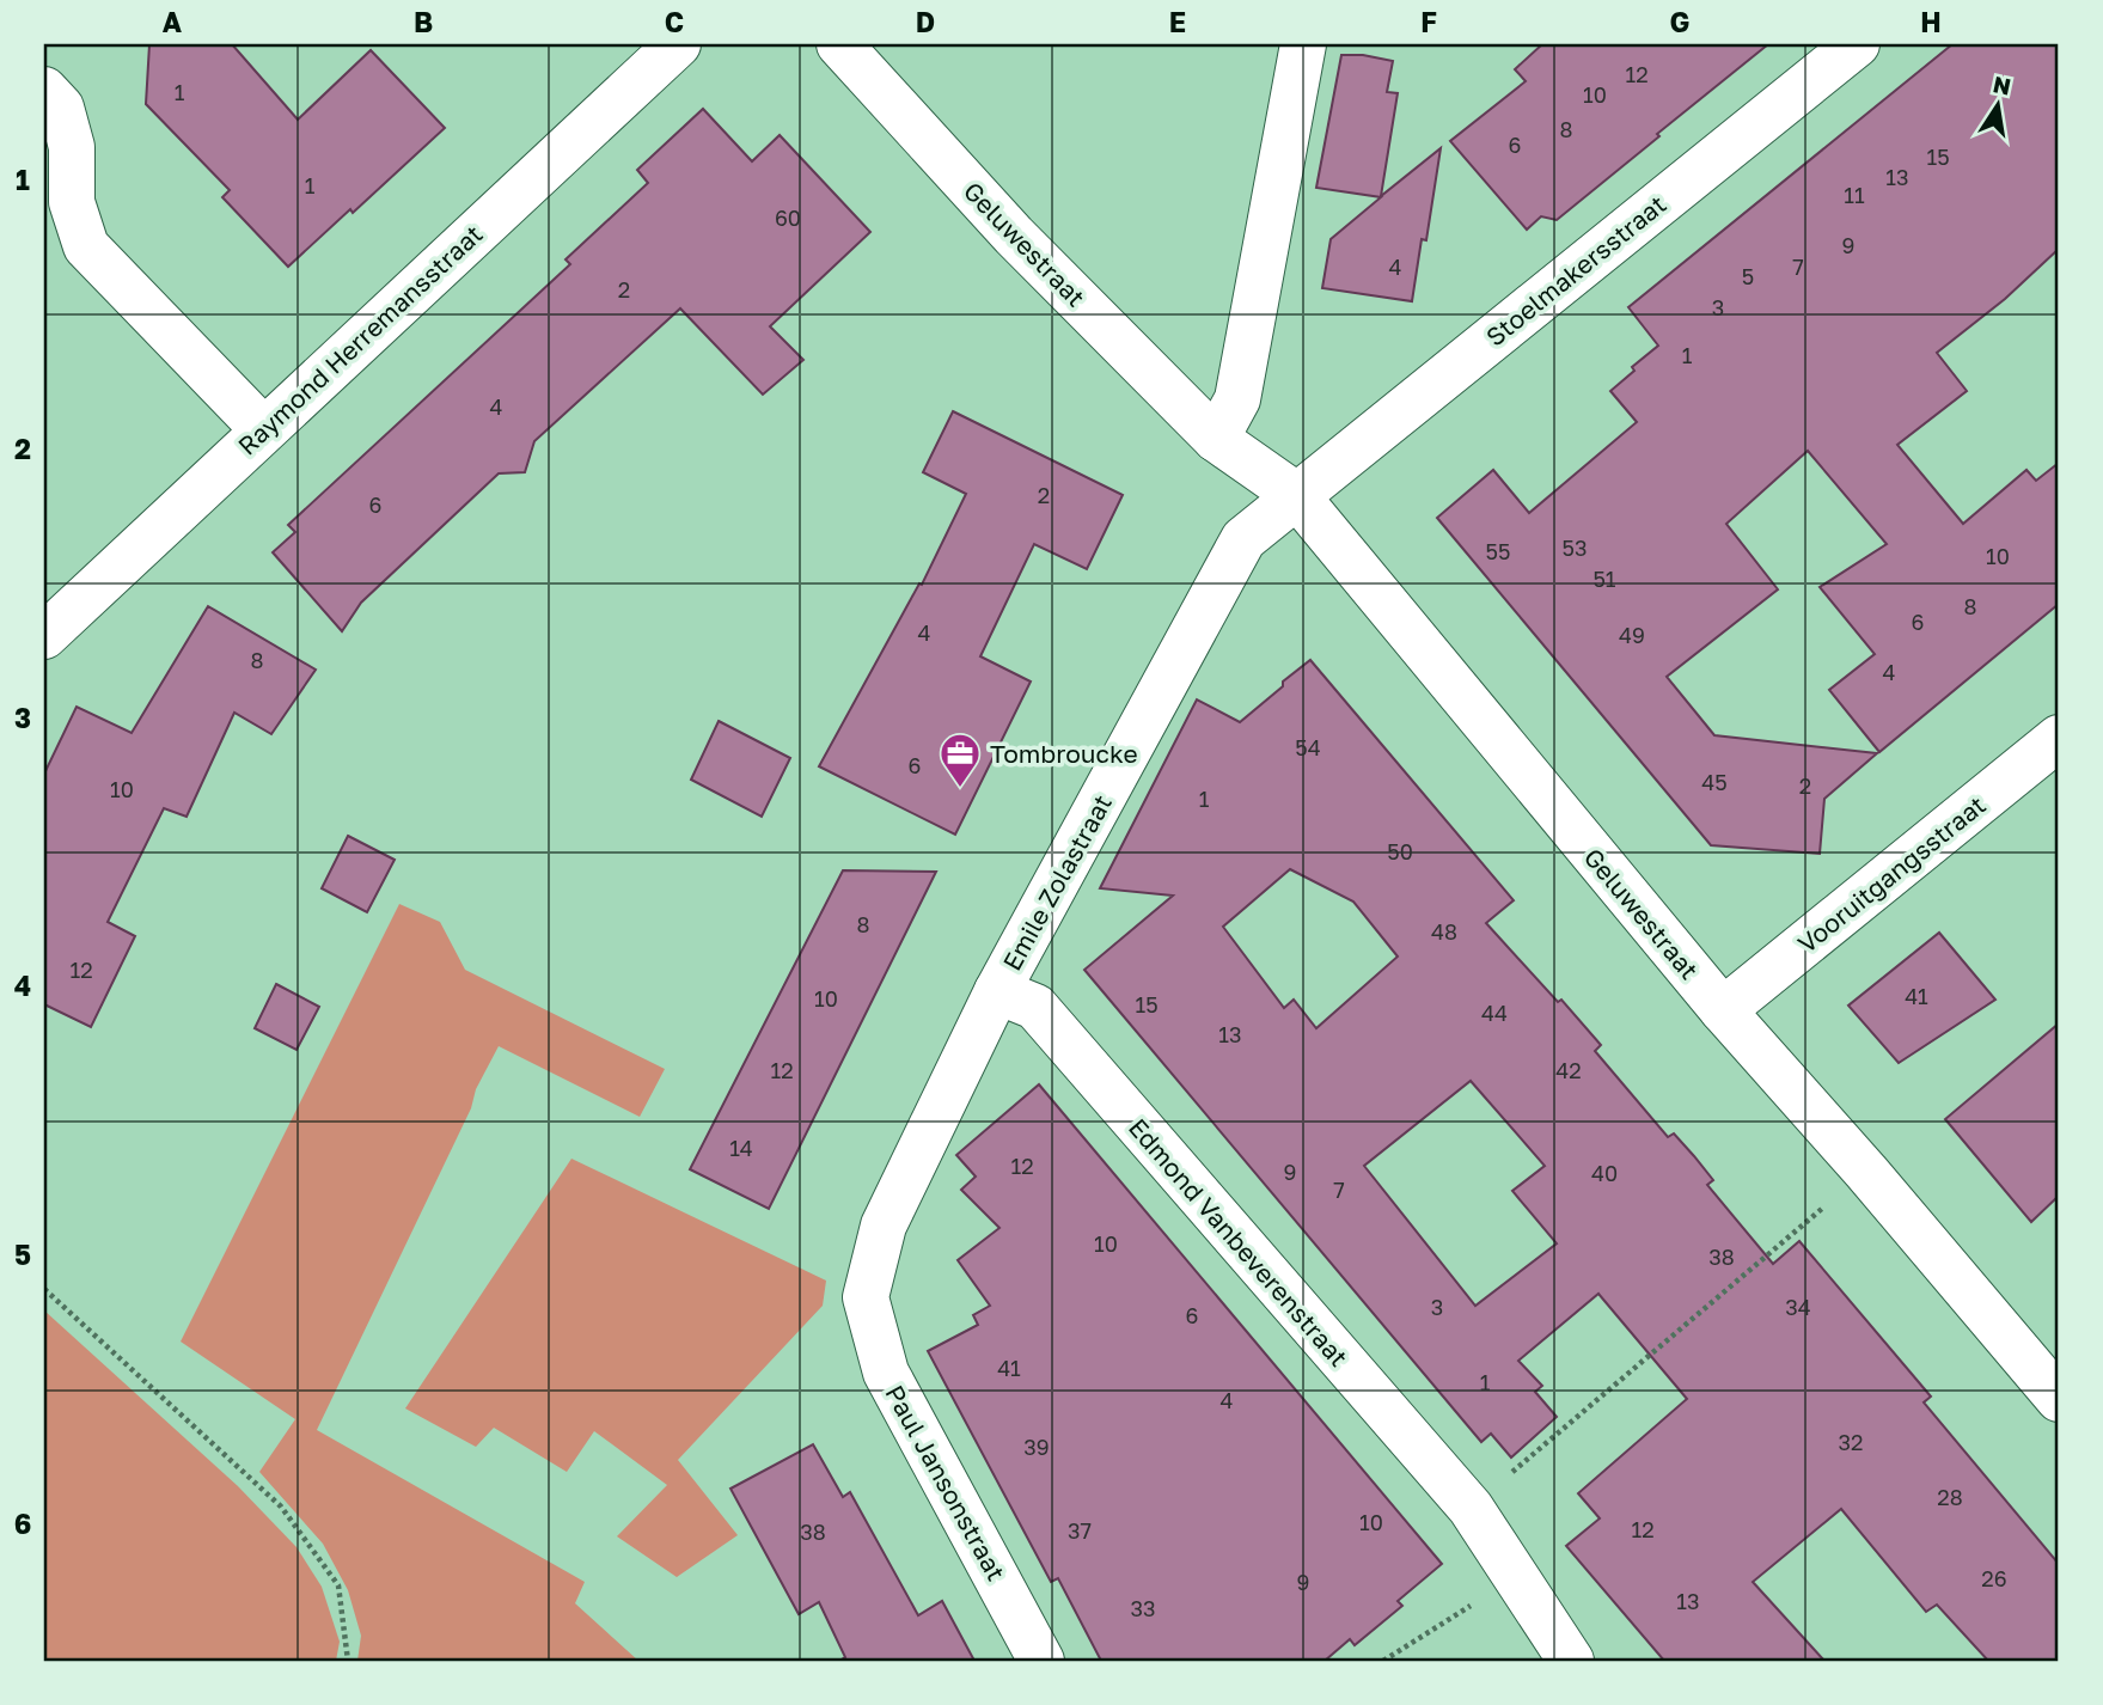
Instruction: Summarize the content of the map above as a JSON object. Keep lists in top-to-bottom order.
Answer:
{
  "streets": {
    "street": [
      "Geluwestraat",
      "Stoelmakersstraat",
      "Raymond Herremansstraat",
      "Vooruitgangsstraat",
      "Emile Zolastraat",
      "Edmond Vanbeverenstraat",
      "Paul Jansonstraat"
    ]
  },
  "crossings": [
    ["Geluwestraat", "Stoelmakersstraat"],
    ["Geluwestraat", "Vooruitgangsstraat"],
    ["Geluwestraat", "Emile Zolastraat"],
    ["Stoelmakersstraat", "Emile Zolastraat"],
    ["Emile Zolastraat", "Edmond Vanbeverenstraat"],
    ["Emile Zolastraat", "Paul Jansonstraat"]
  ],
  "places": {
    "office": ["Tombroucke"]
  },
  "house_numbers": [
    "12",
    "1",
    "10",
    "8",
    "6",
    "15",
    "13",
    "1",
    "11",
    "60",
    "9",
    "4",
    "7",
    "5",
    "2",
    "3",
    "1",
    "4",
    "2",
    "6",
    "53",
    "55",
    "10",
    "51",
    "8",
    "6",
    "4",
    "49",
    "8",
    "4",
    "54",
    "6",
    "45",
    "2",
    "10",
    "1",
    "50",
    "8",
    "48",
    "12",
    "41",
    "10",
    "15",
    "44",
    "13",
    "12",
    "42",
    "14",
    "12",
    "9",
    "40",
    "7",
    "10",
    "38",
    "3",
    "34",
    "6",
    "41",
    "1",
    "4",
    "32",
    "39",
    "28",
    "10",
    "12",
    "37",
    "38",
    "26",
    "9",
    "13",
    "33"
  ],
  "north": "top",
  "grid": {
    "columns": [
      "A",
      "B",
      "C",
      "D",
      "E",
      "F",
      "G",
      "H"
    ],
    "rows": [
      "1",
      "2",
      "3",
      "4",
      "5",
      "6"
    ]
  }
}
